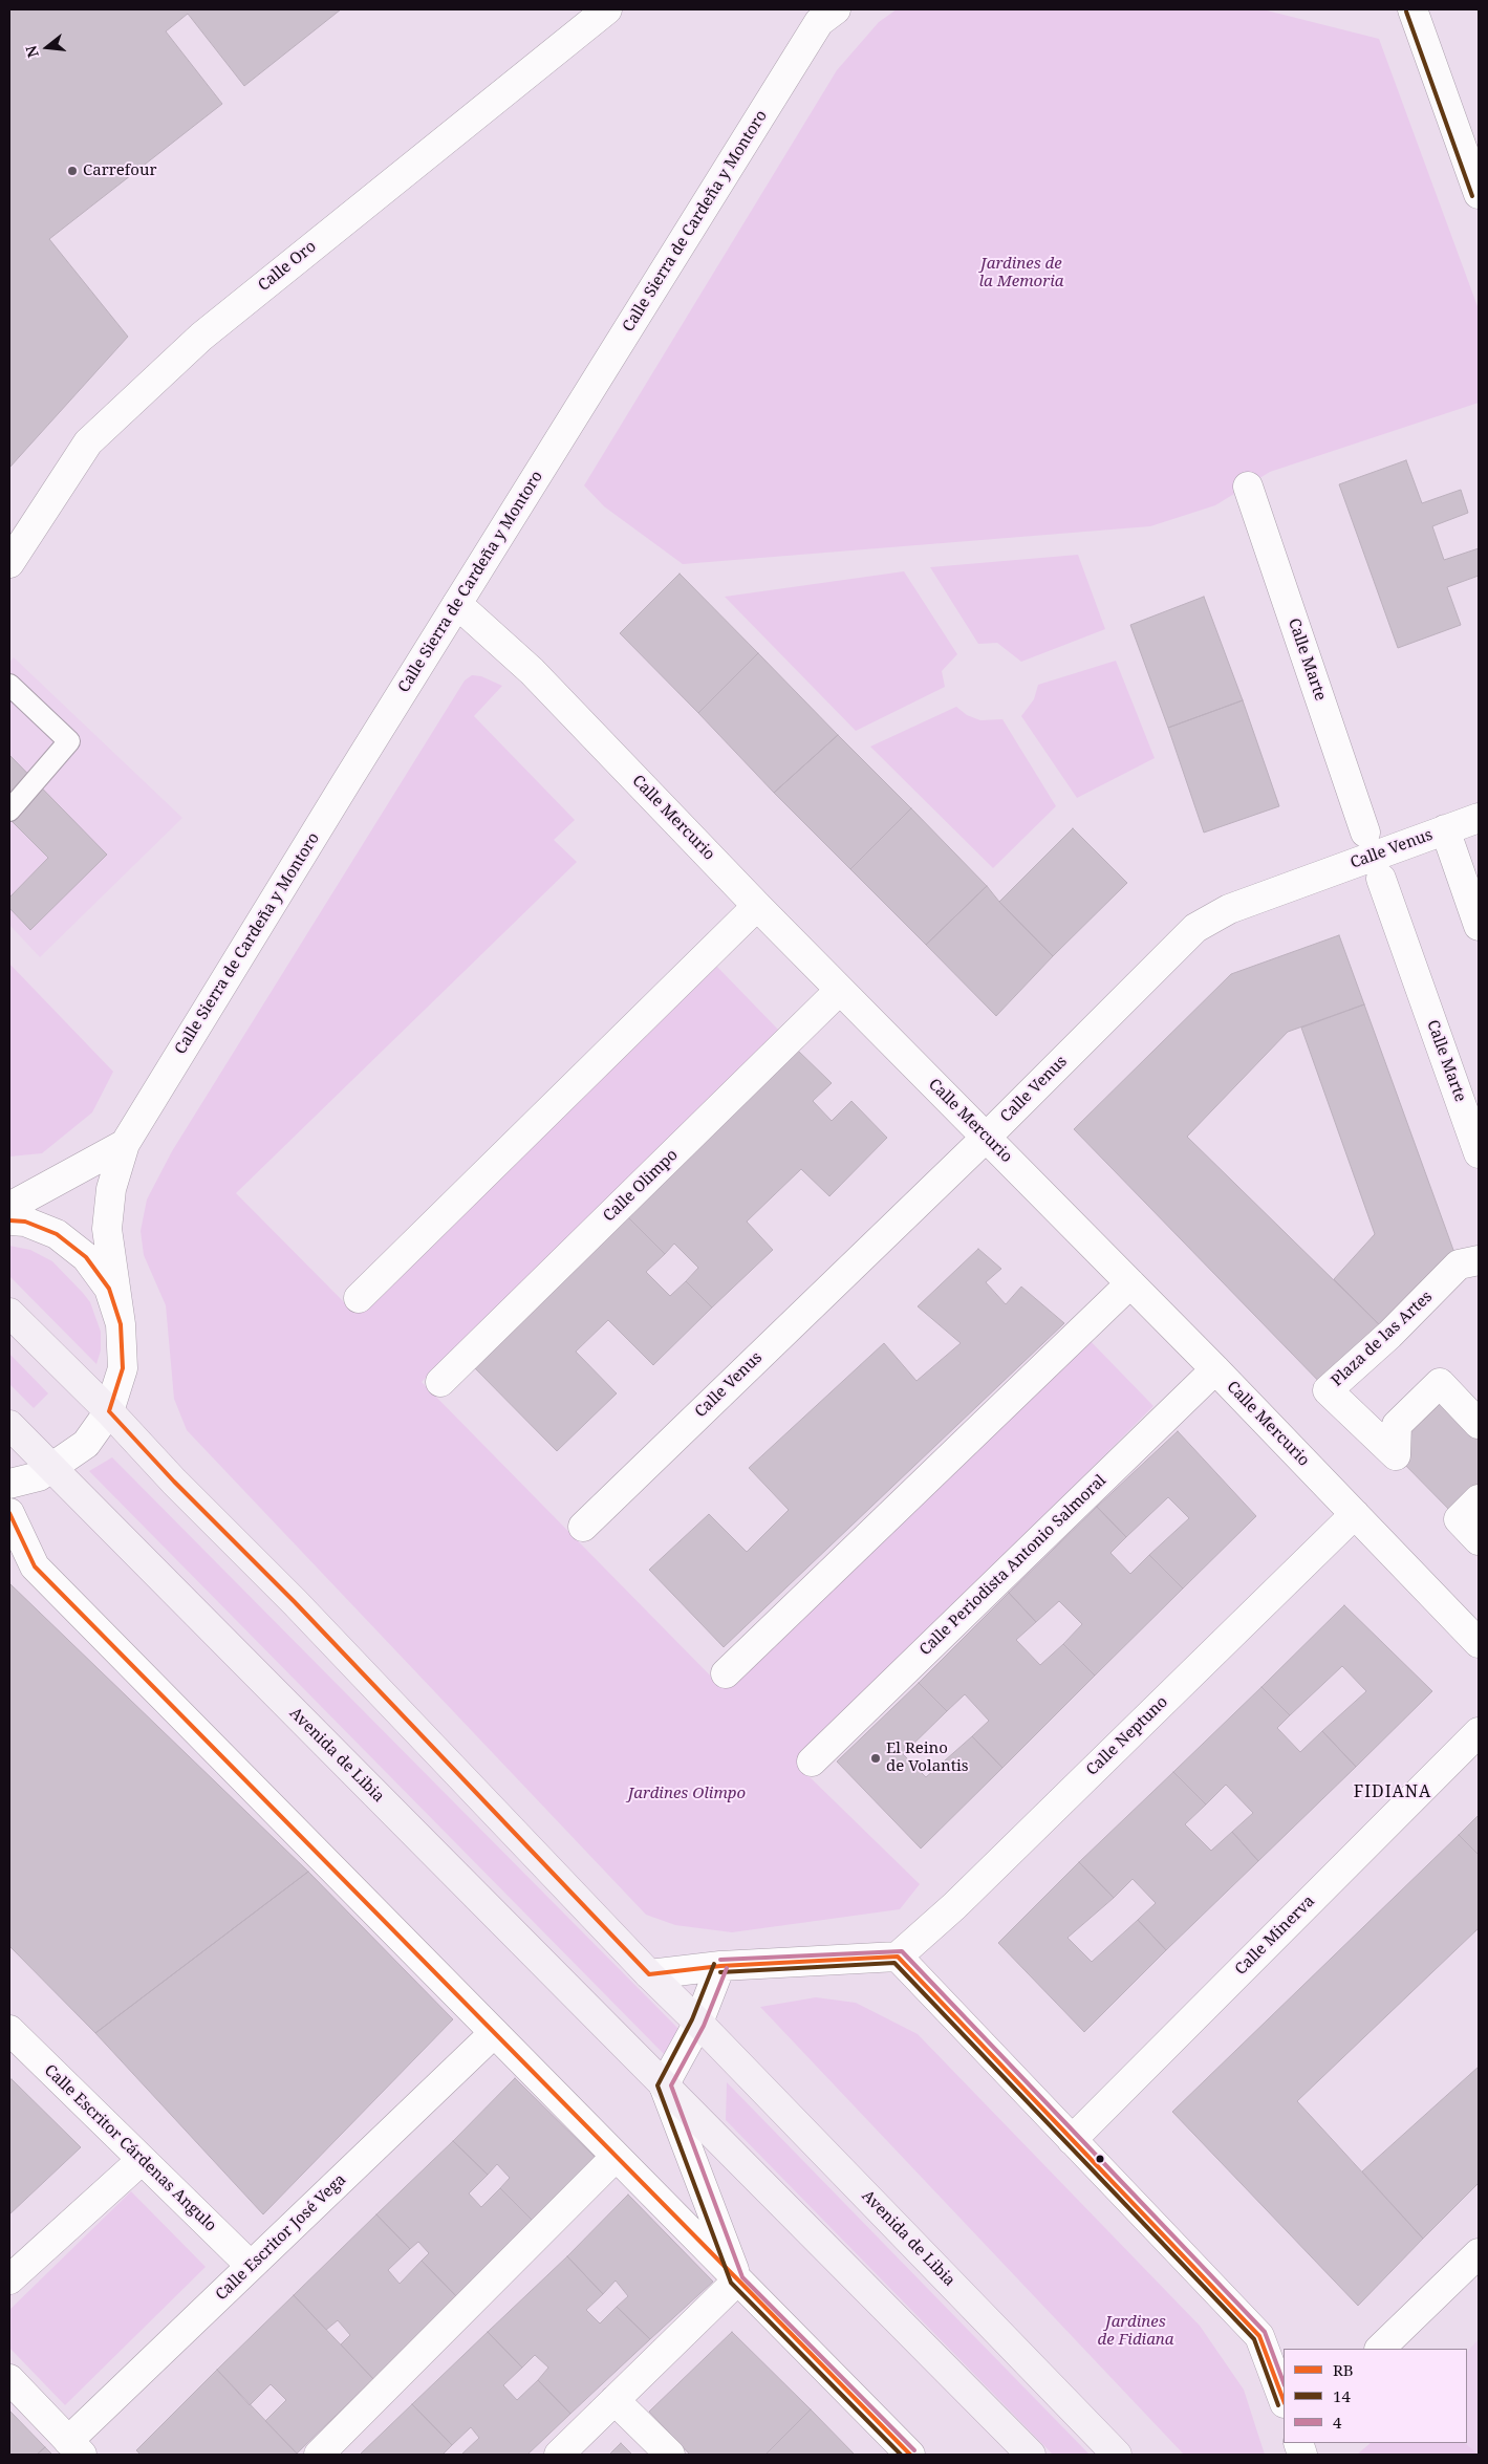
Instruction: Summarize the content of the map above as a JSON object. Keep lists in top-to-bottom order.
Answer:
{
  "streets": {
    "main road": ["Avenida de Libia"],
    "street": [
      "Calle Sierra de Cardeña y Montoro",
      "Calle Oro",
      "Calle Marte",
      "Calle Mercurio",
      "Calle Venus",
      "Calle Olimpo",
      "Plaza de las Artes",
      "Calle Periodista Antonio Salmoral",
      "Calle Neptuno",
      "Calle Minerva",
      "Calle Escritor Cárdenas Angulo",
      "Calle Escritor José Vega"
    ]
  },
  "crossings": [
    ["Calle Sierra de Cardeña y Montoro", "Calle Mercurio"],
    ["Calle Mercurio", "Calle Venus"],
    ["Calle Mercurio", "Calle Olimpo"],
    ["Calle Mercurio", "Calle Periodista Antonio Salmoral"],
    ["Calle Mercurio", "Calle Neptuno"],
    ["Calle Escritor Cárdenas Angulo", "Calle Escritor José Vega"]
  ],
  "districts": ["FIDIANA"],
  "parks": ["Jardines de la Memoria", "Jardines Olimpo", "Jardines de Fidiana"],
  "places": ["Carrefour", "El Reino de Volantis"],
  "lines": ["transit line 14", "transit line RB", "transit line 4"],
  "legend": ["RB", "14", "4"],
  "north": "left"
}
